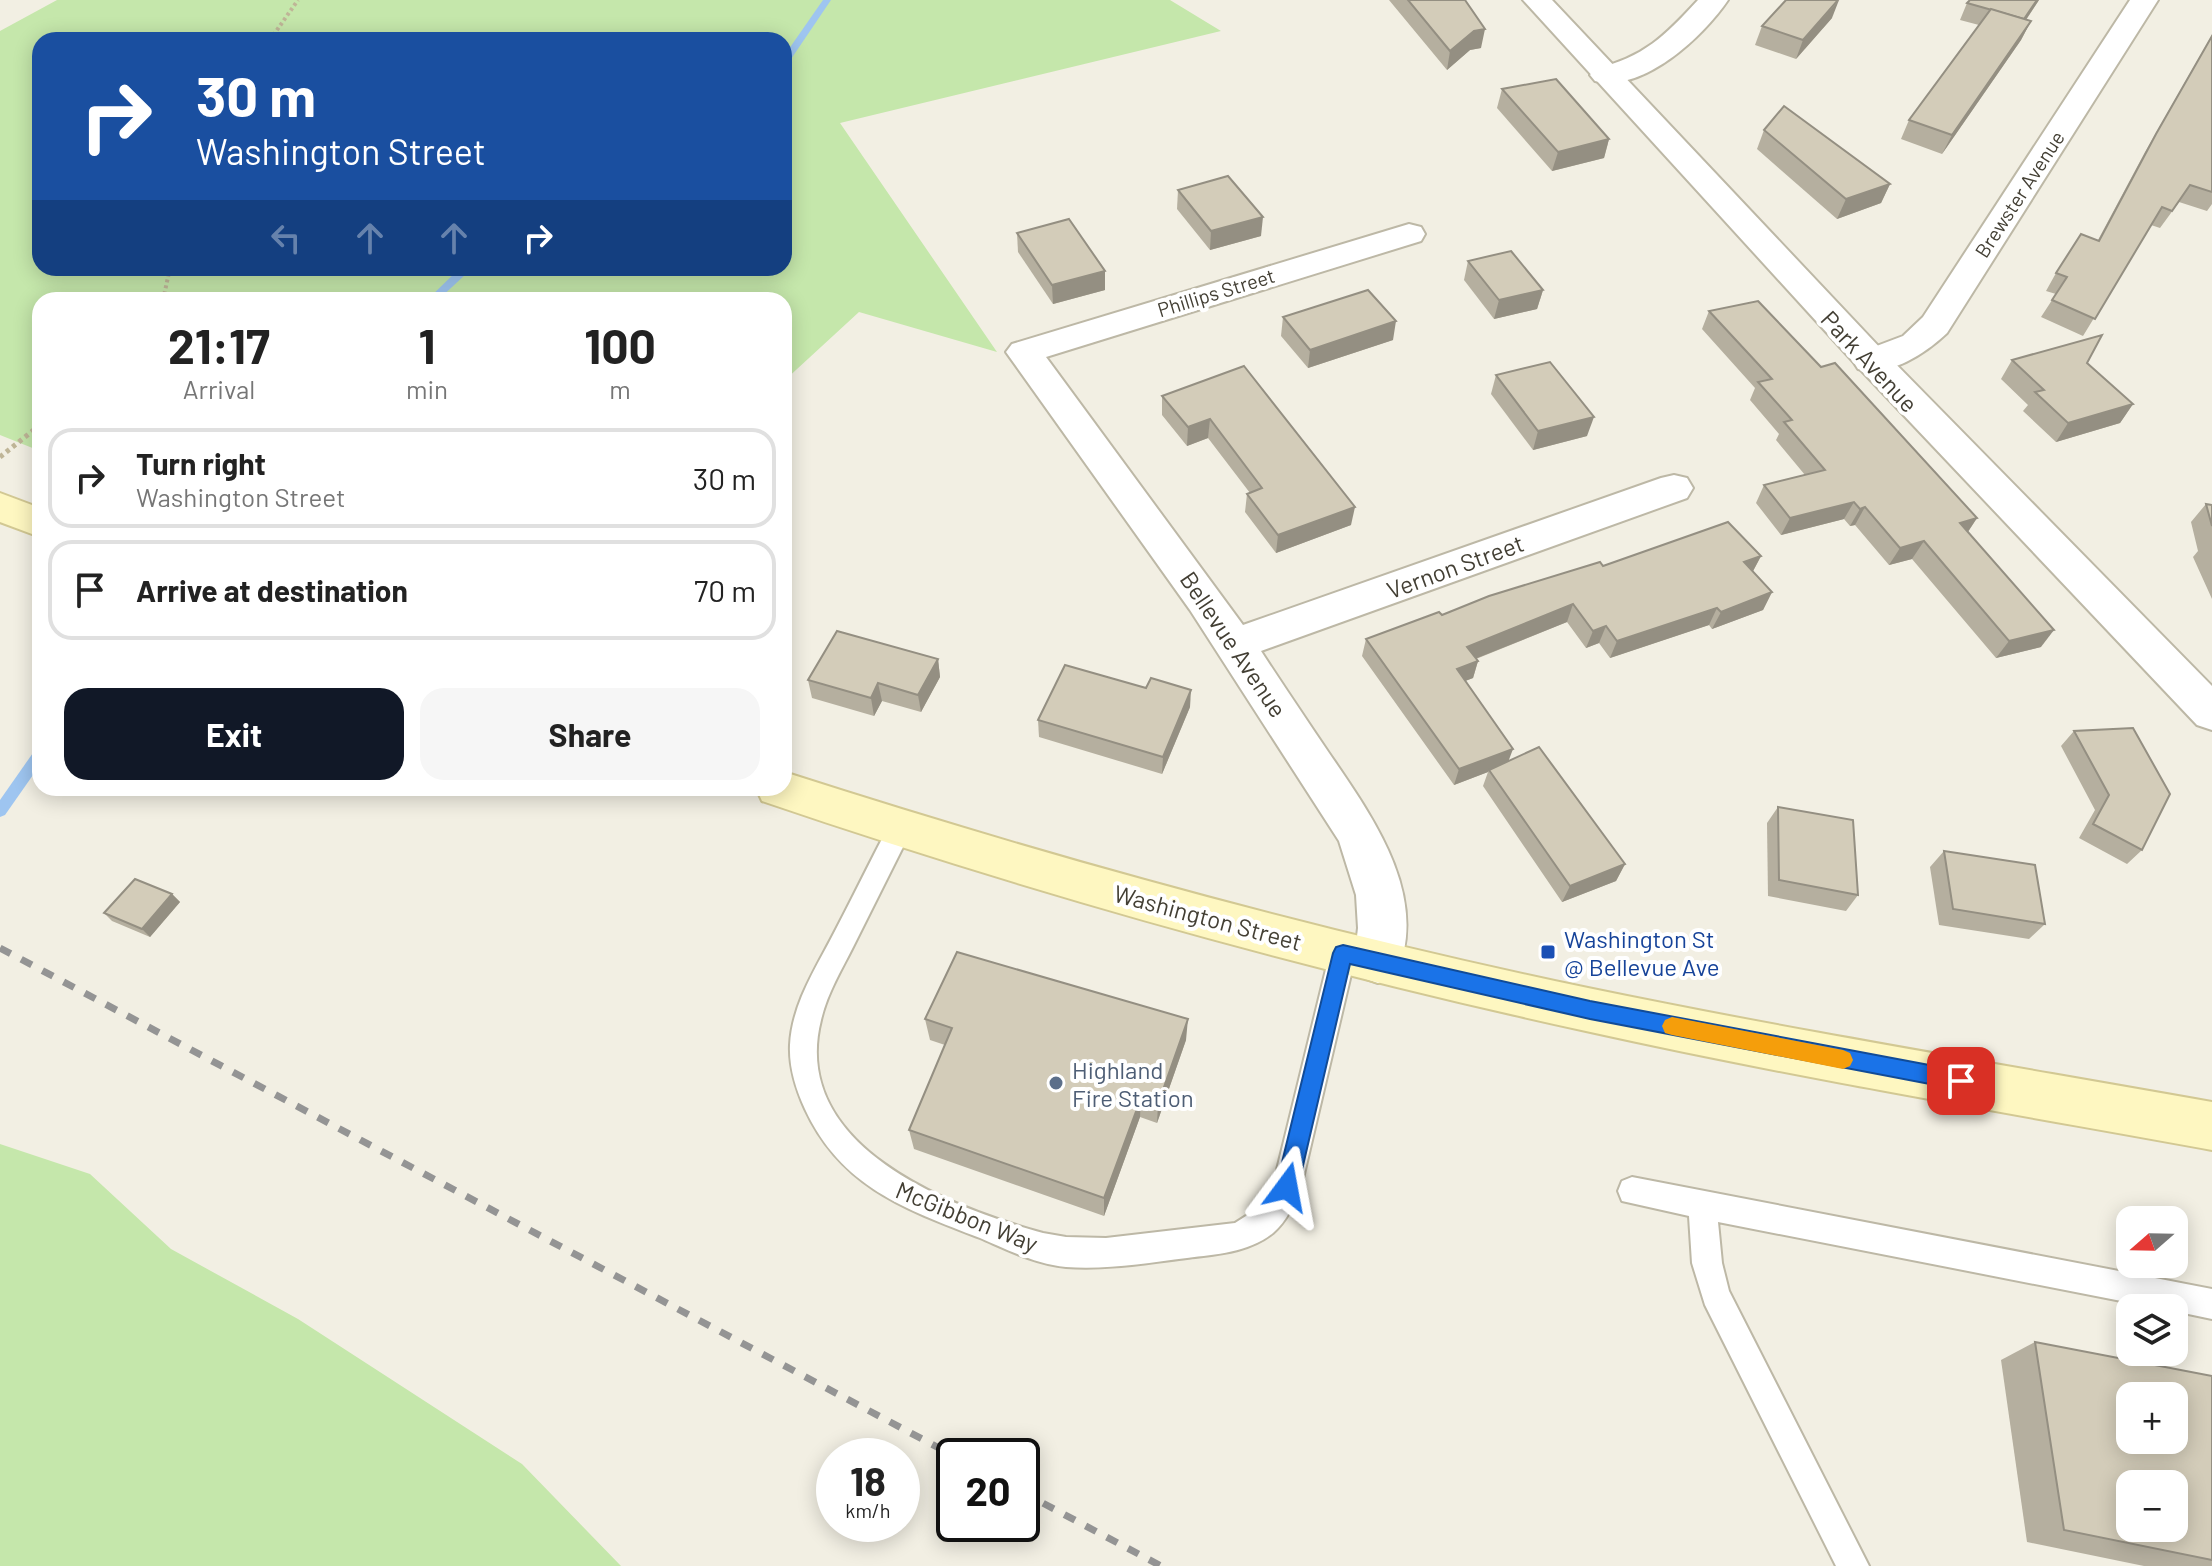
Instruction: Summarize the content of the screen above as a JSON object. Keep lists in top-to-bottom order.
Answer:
{
  "streets": {
    "main road": ["Washington Street"],
    "street": [
      "Brewster Avenue",
      "Phillips Street",
      "Park Avenue",
      "Vernon Street",
      "Bellevue Avenue"
    ],
    "lane": ["McGibbon Way"]
  },
  "crossings": [
    ["Brewster Avenue", "Park Avenue"],
    ["Phillips Street", "Bellevue Avenue"],
    ["Vernon Street", "Bellevue Avenue"],
    ["Bellevue Avenue", "Washington Street"],
    ["Bellevue Avenue", "McGibbon Way"],
    ["Washington Street", "McGibbon Way"]
  ],
  "places": {
    "transit": ["Washington St @ Bellevue Ave"],
    "other": ["Highland Fire Station"]
  },
  "north": "left",
  "page": {
    "turn": ["30 m", "Washington Street"],
    "eta": [
      "21:17",
      "Arrival",
      "1",
      "min",
      "100",
      "m"
    ],
    "list": [
      {
        "name": "Turn right",
        "note": "Washington Street",
        "value": "30 m"
      },
      {
        "name": "Arrive at destination",
        "value": "70 m"
      }
    ],
    "buttons": ["Exit", "Share"],
    "map_buttons": ["+", "−"],
    "speed": "18 km/h",
    "limit": "20"
  }
}
